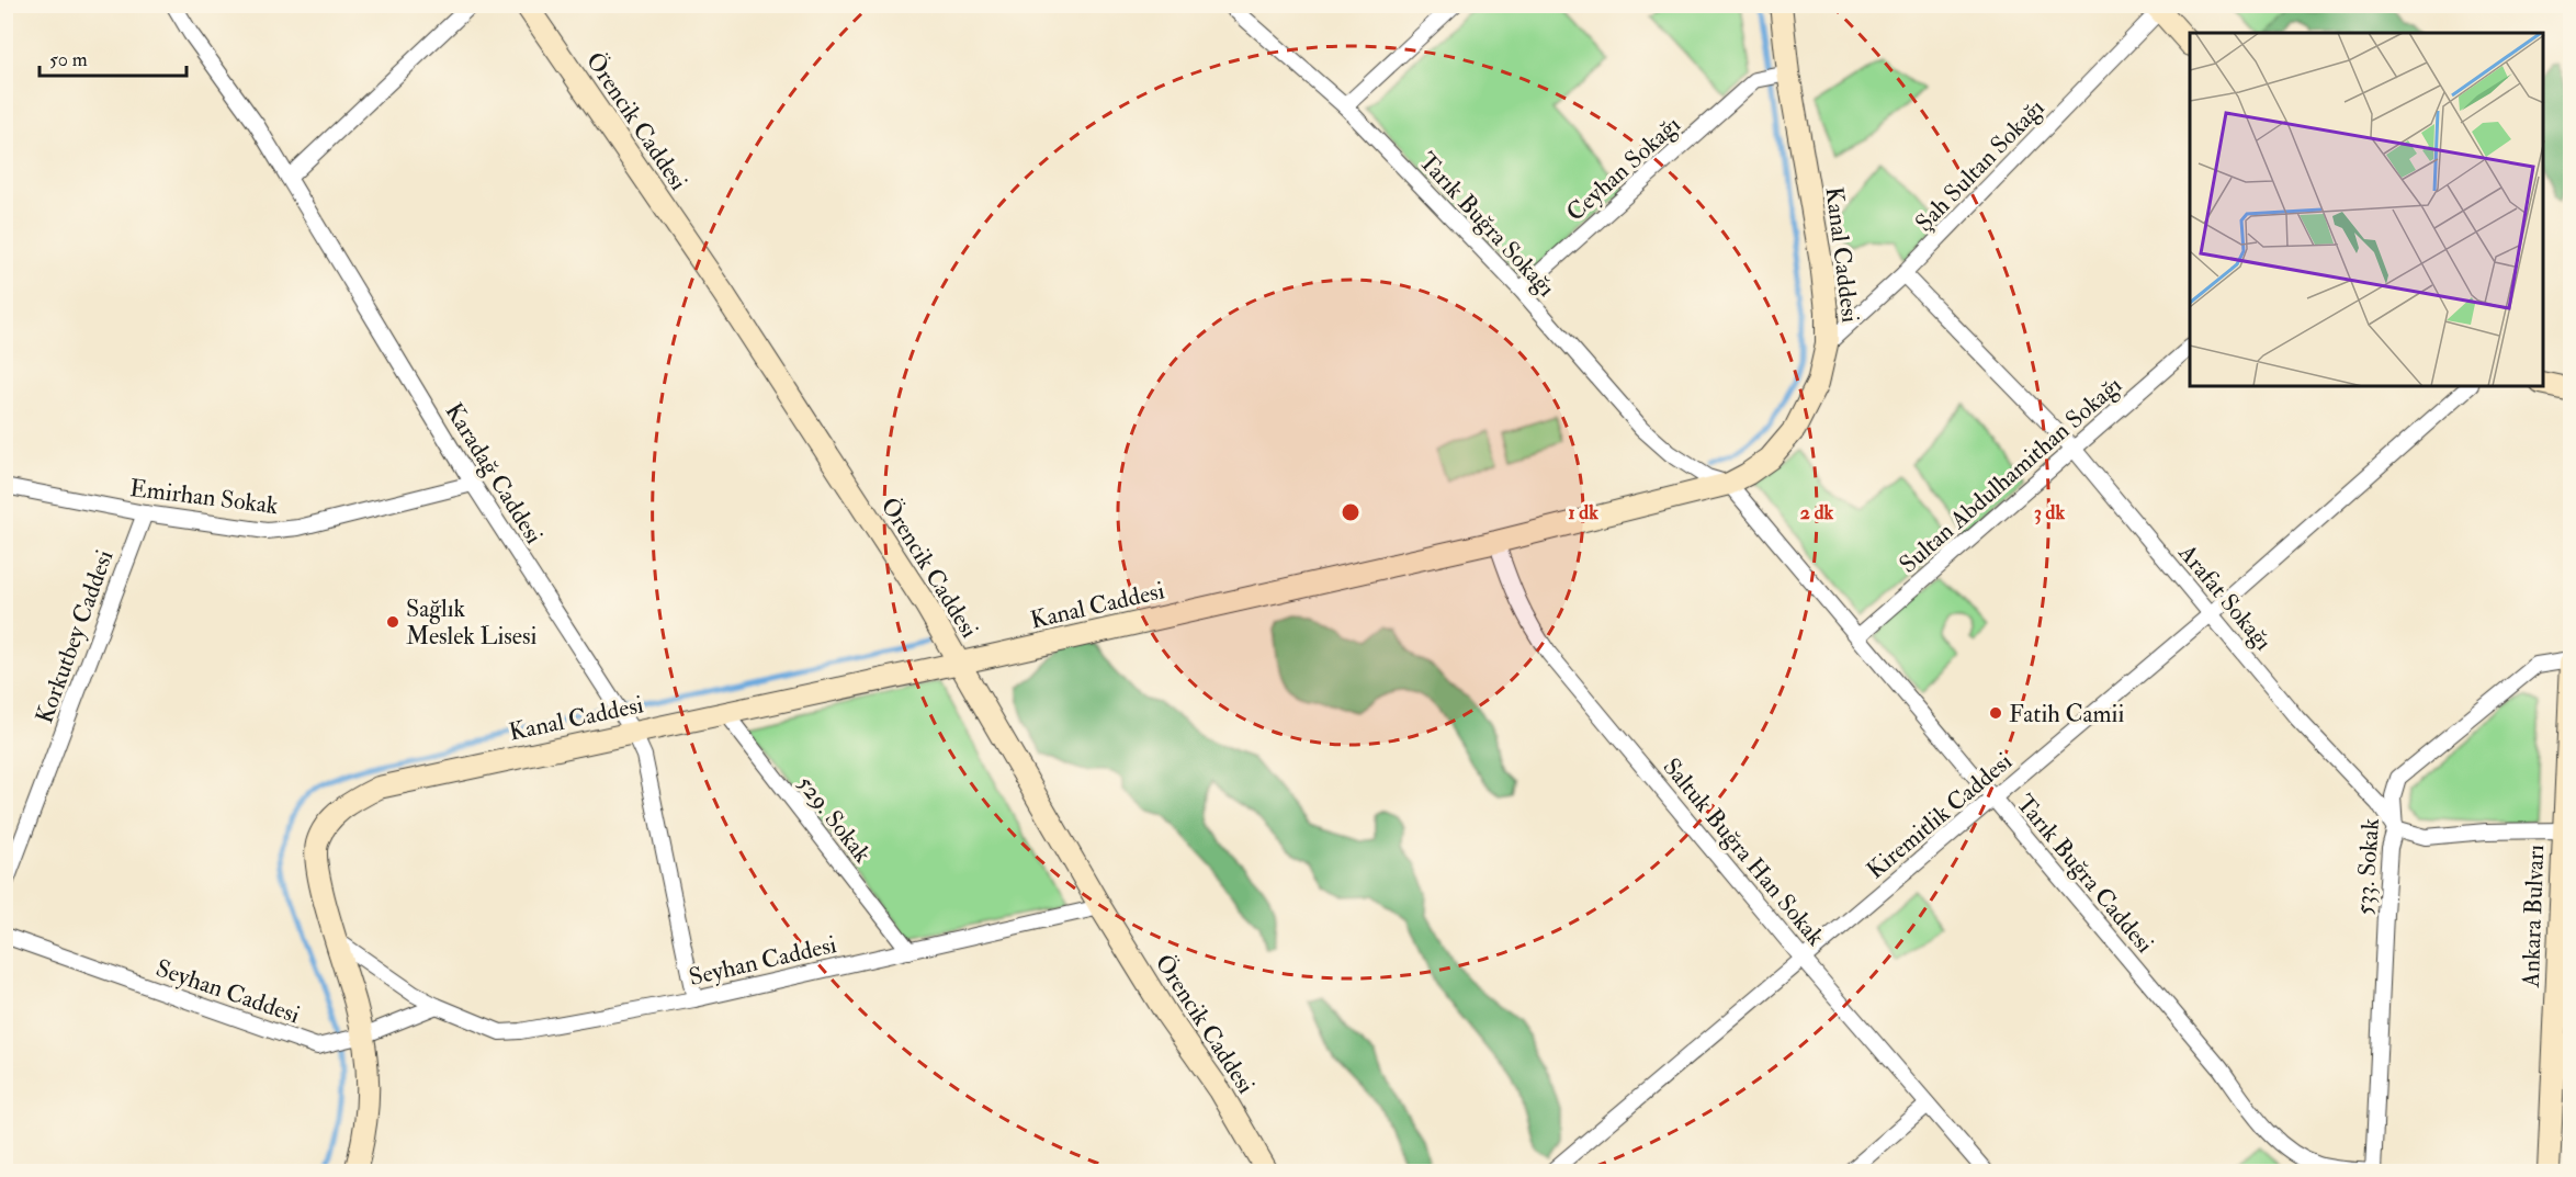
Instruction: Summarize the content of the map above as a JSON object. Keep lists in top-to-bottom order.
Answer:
{
  "streets": {
    "street": [
      "Örencik Caddesi",
      "Şah Sultan Sokağı",
      "Ceyhan Sokağı",
      "Tarık Buğra Sokağı",
      "Kanal Caddesi",
      "Karadağ Caddesi",
      "Sultan Abdulhamithan Sokağı",
      "Emirhan Sokak",
      "Arafat Sokağı",
      "Korkutbey Caddesi",
      "Kiremitlik Caddesi",
      "529. Sokak",
      "Saltuk Buğra Han Sokak",
      "533. Sokak",
      "Tarık Buğra Caddesi",
      "Ankara Bulvarı",
      "Seyhan Caddesi"
    ]
  },
  "crossings": [
    ["Örencik Caddesi", "Kanal Caddesi"],
    ["Örencik Caddesi", "Seyhan Caddesi"],
    ["Şah Sultan Sokağı", "Kanal Caddesi"],
    ["Şah Sultan Sokağı", "Arafat Sokağı"],
    ["Ceyhan Sokağı", "Tarık Buğra Sokağı"],
    ["Ceyhan Sokağı", "Kanal Caddesi"],
    ["Tarık Buğra Sokağı", "Kanal Caddesi"],
    ["Tarık Buğra Sokağı", "Tarık Buğra Caddesi"],
    ["Kanal Caddesi", "Karadağ Caddesi"],
    ["Kanal Caddesi", "529. Sokak"],
    ["Kanal Caddesi", "Saltuk Buğra Han Sokak"],
    ["Kanal Caddesi", "Tarık Buğra Caddesi"],
    ["Kanal Caddesi", "Seyhan Caddesi"],
    ["Karadağ Caddesi", "Emirhan Sokak"],
    ["Karadağ Caddesi", "Seyhan Caddesi"],
    ["Sultan Abdulhamithan Sokağı", "Arafat Sokağı"],
    ["Sultan Abdulhamithan Sokağı", "Tarık Buğra Caddesi"],
    ["Emirhan Sokak", "Korkutbey Caddesi"],
    ["Arafat Sokağı", "Kiremitlik Caddesi"],
    ["Arafat Sokağı", "533. Sokak"],
    ["Kiremitlik Caddesi", "Saltuk Buğra Han Sokak"],
    ["Kiremitlik Caddesi", "Tarık Buğra Caddesi"],
    ["529. Sokak", "Seyhan Caddesi"],
    ["533. Sokak", "Tarık Buğra Caddesi"],
    ["533. Sokak", "Ankara Bulvarı"]
  ],
  "places": ["Sağlık Meslek Lisesi", "Fatih Camii"],
  "scale_bar": "50 m",
  "rings": ["1 dk", "2 dk", "3 dk"]
}
